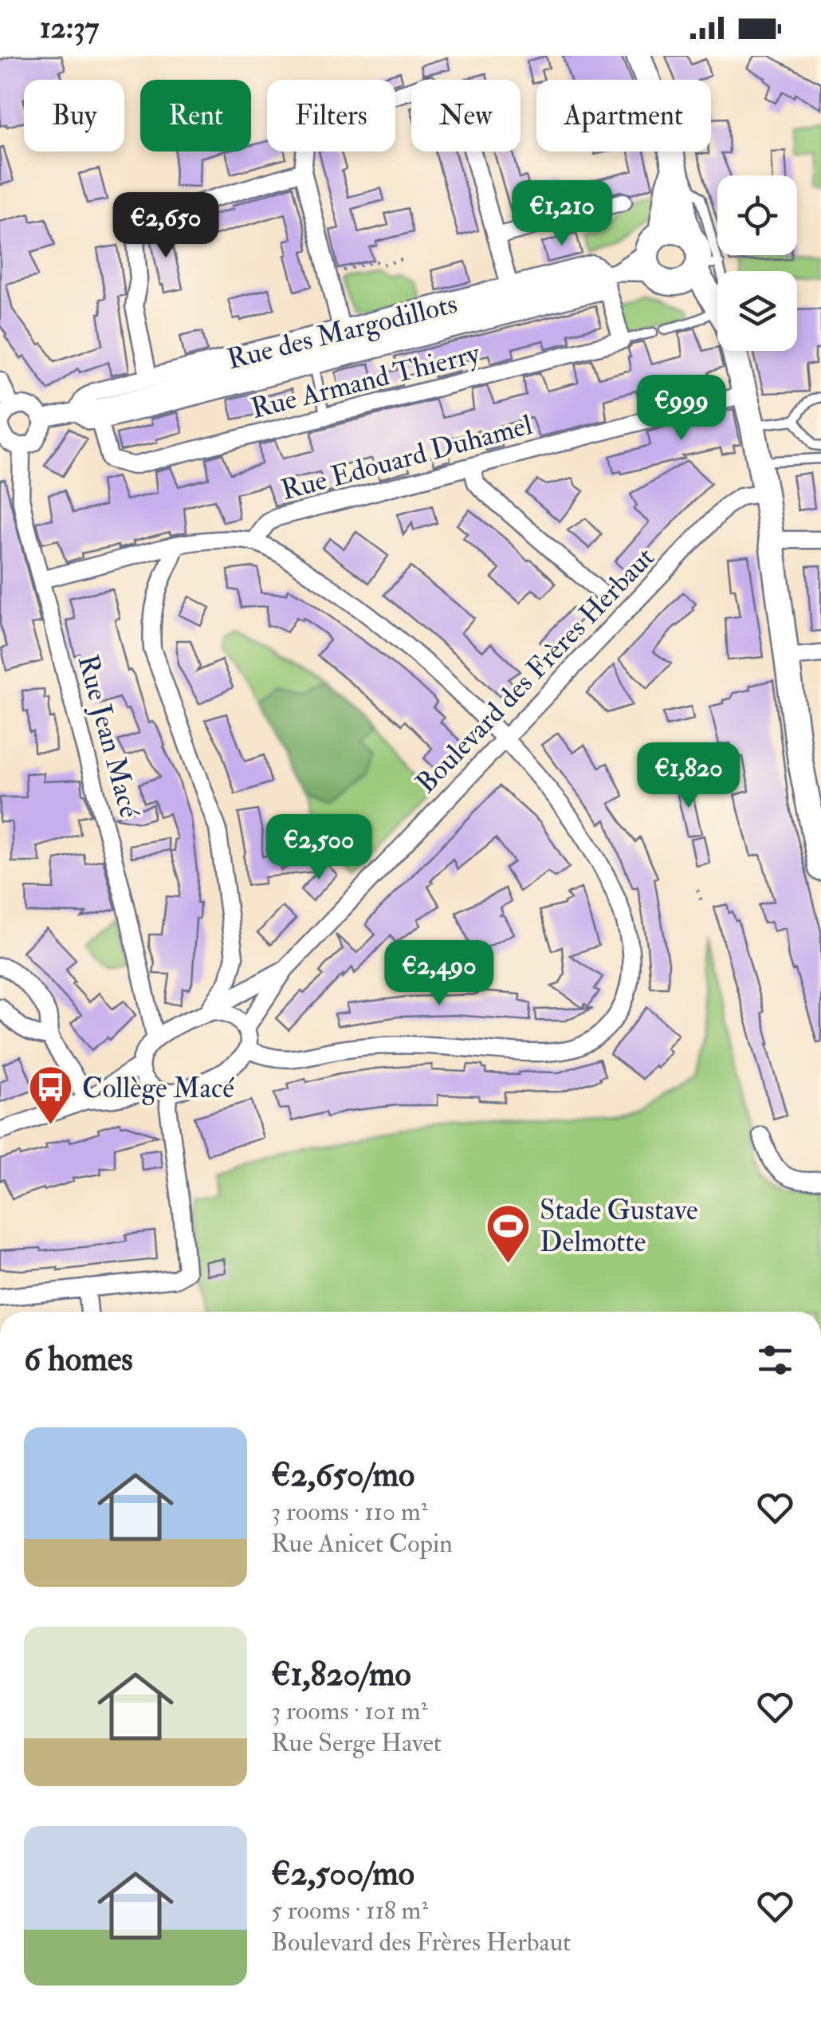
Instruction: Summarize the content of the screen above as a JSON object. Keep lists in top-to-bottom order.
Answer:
{
  "streets": {
    "street": [
      "Rue des Margodillots",
      "Rue Armand Thierry",
      "Rue Edouard Duhamel",
      "Boulevard des Frères Herbaut",
      "Rue Jean Macé"
    ]
  },
  "crossings": [
    ["Rue des Margodillots", "Rue Armand Thierry"],
    ["Rue des Margodillots", "Rue Jean Macé"],
    ["Boulevard des Frères Herbaut", "Rue Jean Macé"]
  ],
  "places": {
    "bus stop": ["Collège Macé"],
    "sports": ["Stade Gustave Delmotte"]
  },
  "page": {
    "status": "12:37",
    "chip": [
      "Buy",
      "Rent",
      "Filters",
      "New",
      "Apartment"
    ],
    "price": [
      "€1,210",
      "€2,650",
      "€999",
      "€1,820",
      "€2,500",
      "€2,490"
    ],
    "heading": "6 homes",
    "list": [
      {
        "name": "€2,650/mo",
        "note": "3 rooms · 110 m² · Rue Anicet Copin"
      },
      {
        "name": "€1,820/mo",
        "note": "3 rooms · 101 m² · Rue Serge Havet"
      },
      {
        "name": "€2,500/mo",
        "note": "5 rooms · 118 m² · Boulevard des Frères Herbaut"
      }
    ]
  }
}
